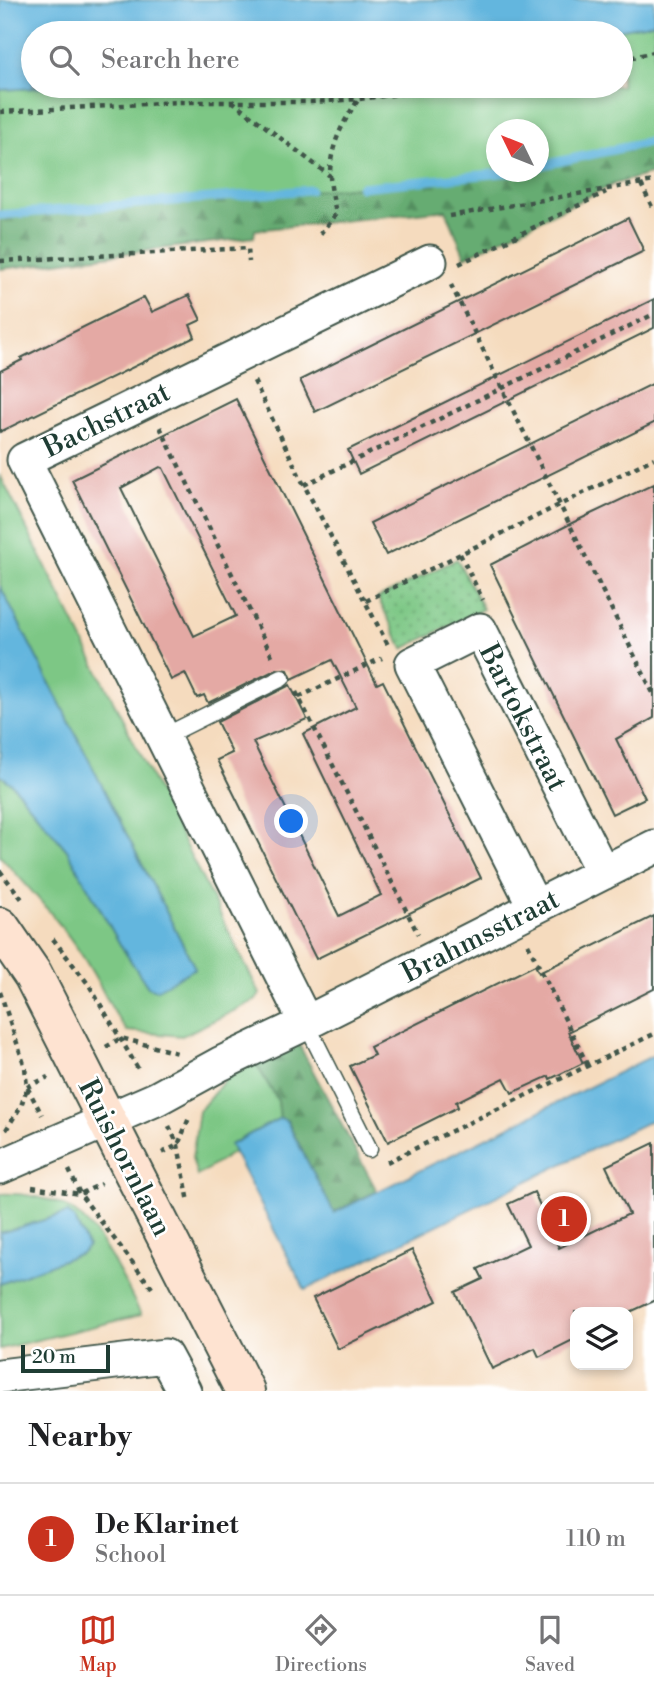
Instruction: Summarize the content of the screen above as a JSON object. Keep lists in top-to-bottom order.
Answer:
{
  "streets": {
    "main road": ["Ruishornlaan"],
    "street": ["Bachstraat", "Bartokstraat", "Brahmsstraat"]
  },
  "crossings": [
    ["Bachstraat", "Brahmsstraat"],
    ["Bartokstraat", "Brahmsstraat"],
    ["Brahmsstraat", "Ruishornlaan"]
  ],
  "scale_bar": "20 m",
  "north": "top left",
  "page": {
    "search": "Search here",
    "pins": "1",
    "scale": "20 m",
    "heading": "Nearby",
    "list": [
      {
        "mark": "1",
        "name": "De Klarinet",
        "note": "School",
        "value": "110 m"
      }
    ],
    "nav": ["Map", "Directions", "Saved"]
  }
}
